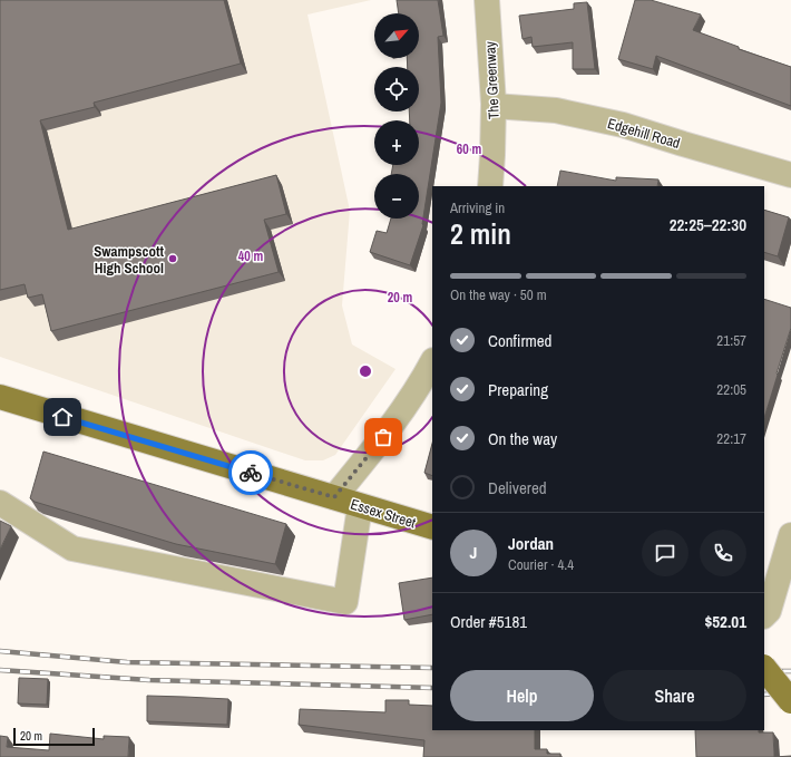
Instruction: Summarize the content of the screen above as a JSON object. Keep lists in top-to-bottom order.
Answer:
{
  "streets": {
    "main road": ["Essex Street"],
    "street": ["The Greenway", "Edgehill Road"]
  },
  "crossings": [
    ["The Greenway", "Edgehill Road"]
  ],
  "places": ["Swampscott High School"],
  "scale_bar": "20 m",
  "north": "top right",
  "page": {
    "map_buttons": ["+", "−"],
    "heading": ["2 min", "Arriving in", "22:25–22:30"],
    "panel": [
      "Jordan",
      "Courier · 4.4",
      "Order #5181",
      "$52.01"
    ],
    "bar": "On the way · 50 m",
    "list": [
      ["Confirmed", "21:57"],
      ["Preparing", "22:05"],
      ["On the way", "22:17"],
      "Delivered"
    ],
    "round": "J",
    "buttons": ["Help", "Share"],
    "scale": "20 m"
  },
  "rings": ["60 m", "40 m", "20 m"]
}
